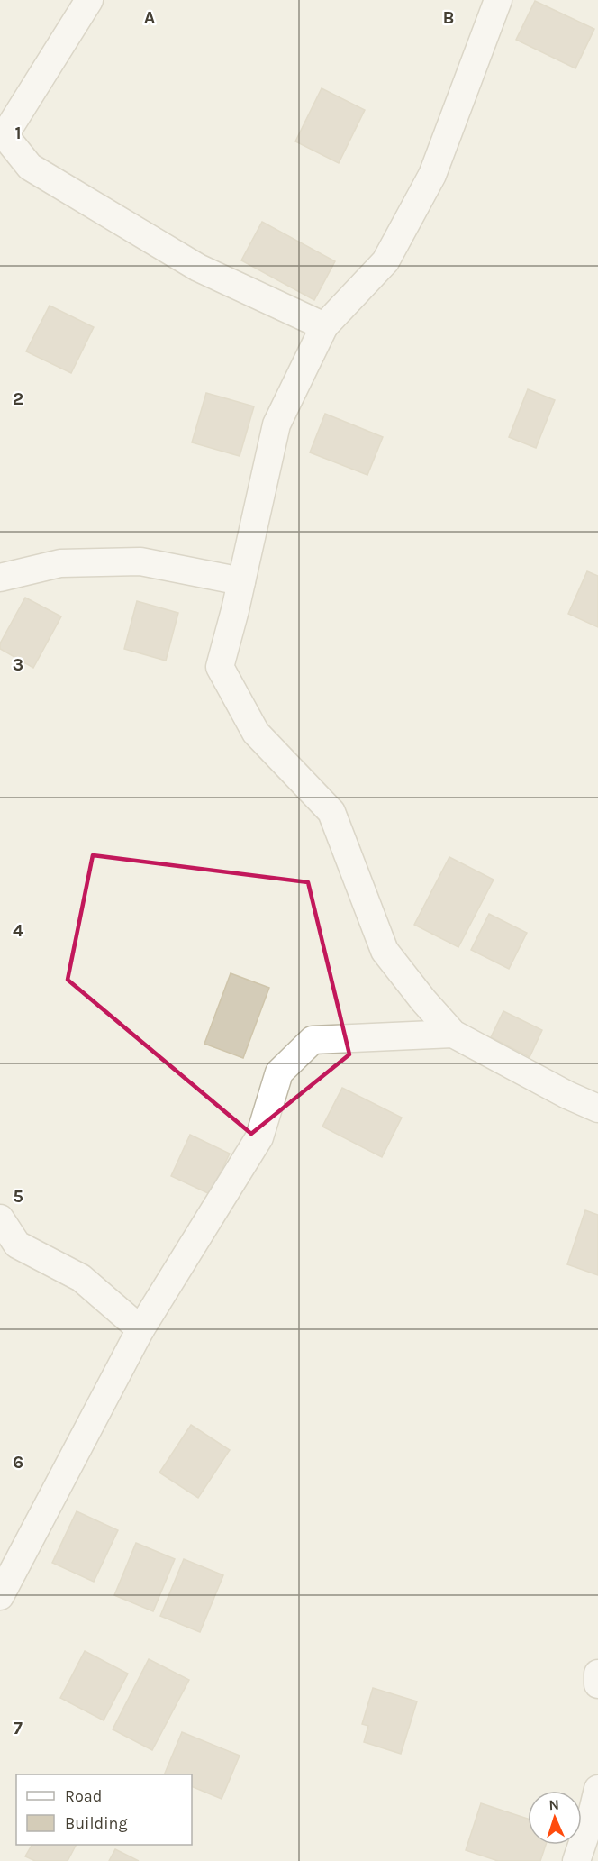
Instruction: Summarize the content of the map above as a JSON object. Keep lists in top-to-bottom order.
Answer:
{
  "legend": ["Road", "Building"],
  "north": "top",
  "grid": {
    "columns": ["A", "B"],
    "rows": [
      "1",
      "2",
      "3",
      "4",
      "5",
      "6",
      "7"
    ]
  }
}
